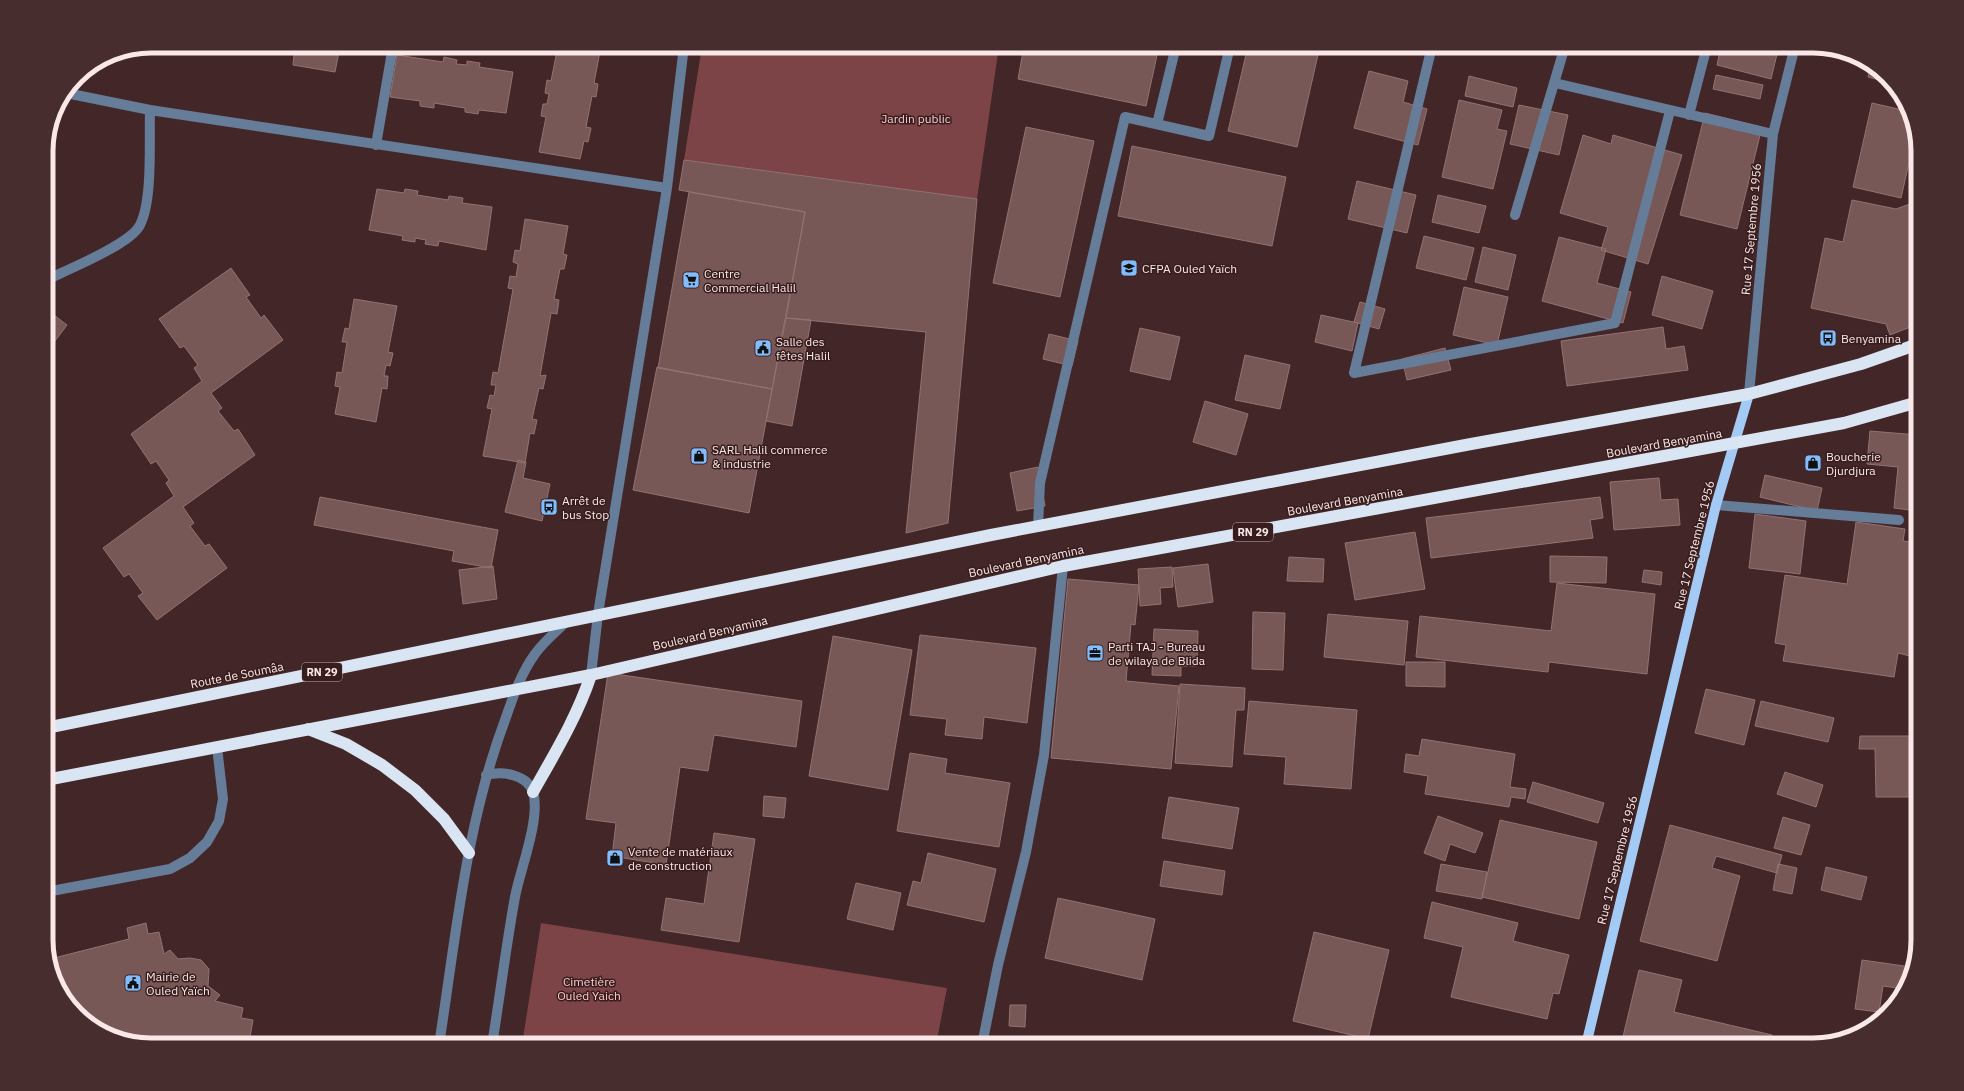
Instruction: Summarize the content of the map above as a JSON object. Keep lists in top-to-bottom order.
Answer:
{
  "streets": {
    "highway": ["Boulevard Benyamina", "RN 29", "Route de Soumâa"],
    "main road": ["Rue 17 Septembre 1956"]
  },
  "crossings": [
    ["Rue 17 Septembre 1956", "Boulevard Benyamina"],
    ["Rue 17 Septembre 1956", "RN 29"],
    ["Boulevard Benyamina", "RN 29"],
    ["RN 29", "Route de Soumâa"]
  ],
  "parks": ["Jardin public", "Cimetière Ouled Yaich"],
  "places": {
    "school or university": ["CFPA Ouled Yaïch"],
    "supermarket": ["Centre Commercial Halil"],
    "bus stop": ["Benyamina", "Arrêt de bus Stop"],
    "public building": ["Salle des fêtes Halil", "Mairie de Ouled Yaïch"],
    "shop": ["SARL Halil commerce & industrie", "Boucherie Djurdjura", "Vente de matériaux de construction"],
    "office": ["Parti TAJ - Bureau de wilaya de Blida"]
  }
}
